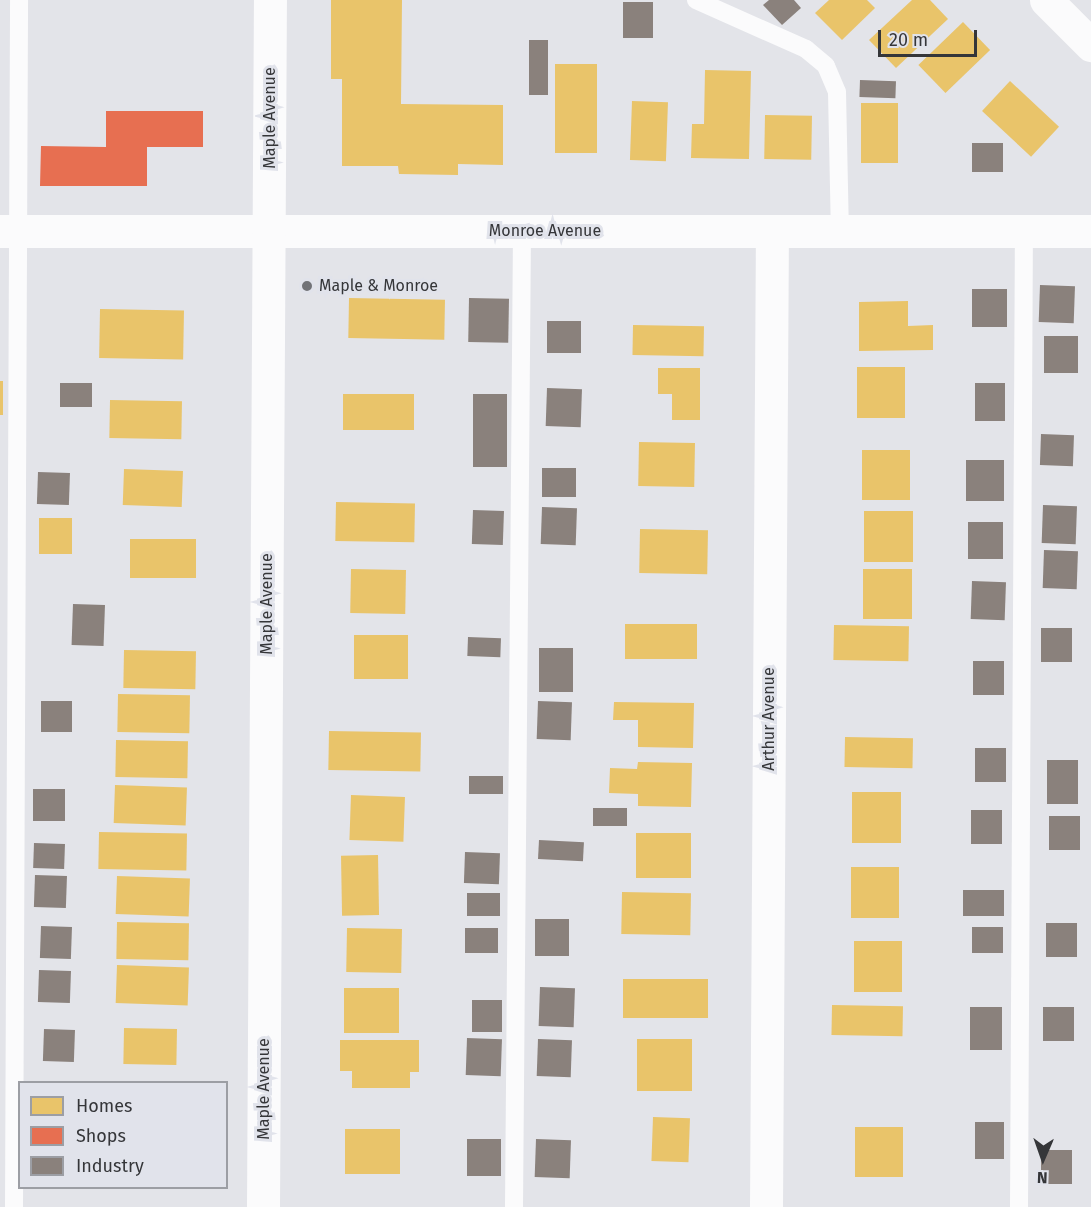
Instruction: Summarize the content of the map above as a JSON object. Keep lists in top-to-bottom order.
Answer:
{
  "streets": {
    "street": ["Maple Avenue", "Monroe Avenue", "Arthur Avenue"]
  },
  "crossings": [
    ["Maple Avenue", "Monroe Avenue"],
    ["Monroe Avenue", "Arthur Avenue"]
  ],
  "places": ["Maple & Monroe"],
  "legend": ["Homes", "Shops", "Industry"],
  "scale_bar": "20 m",
  "north": "bottom"
}
